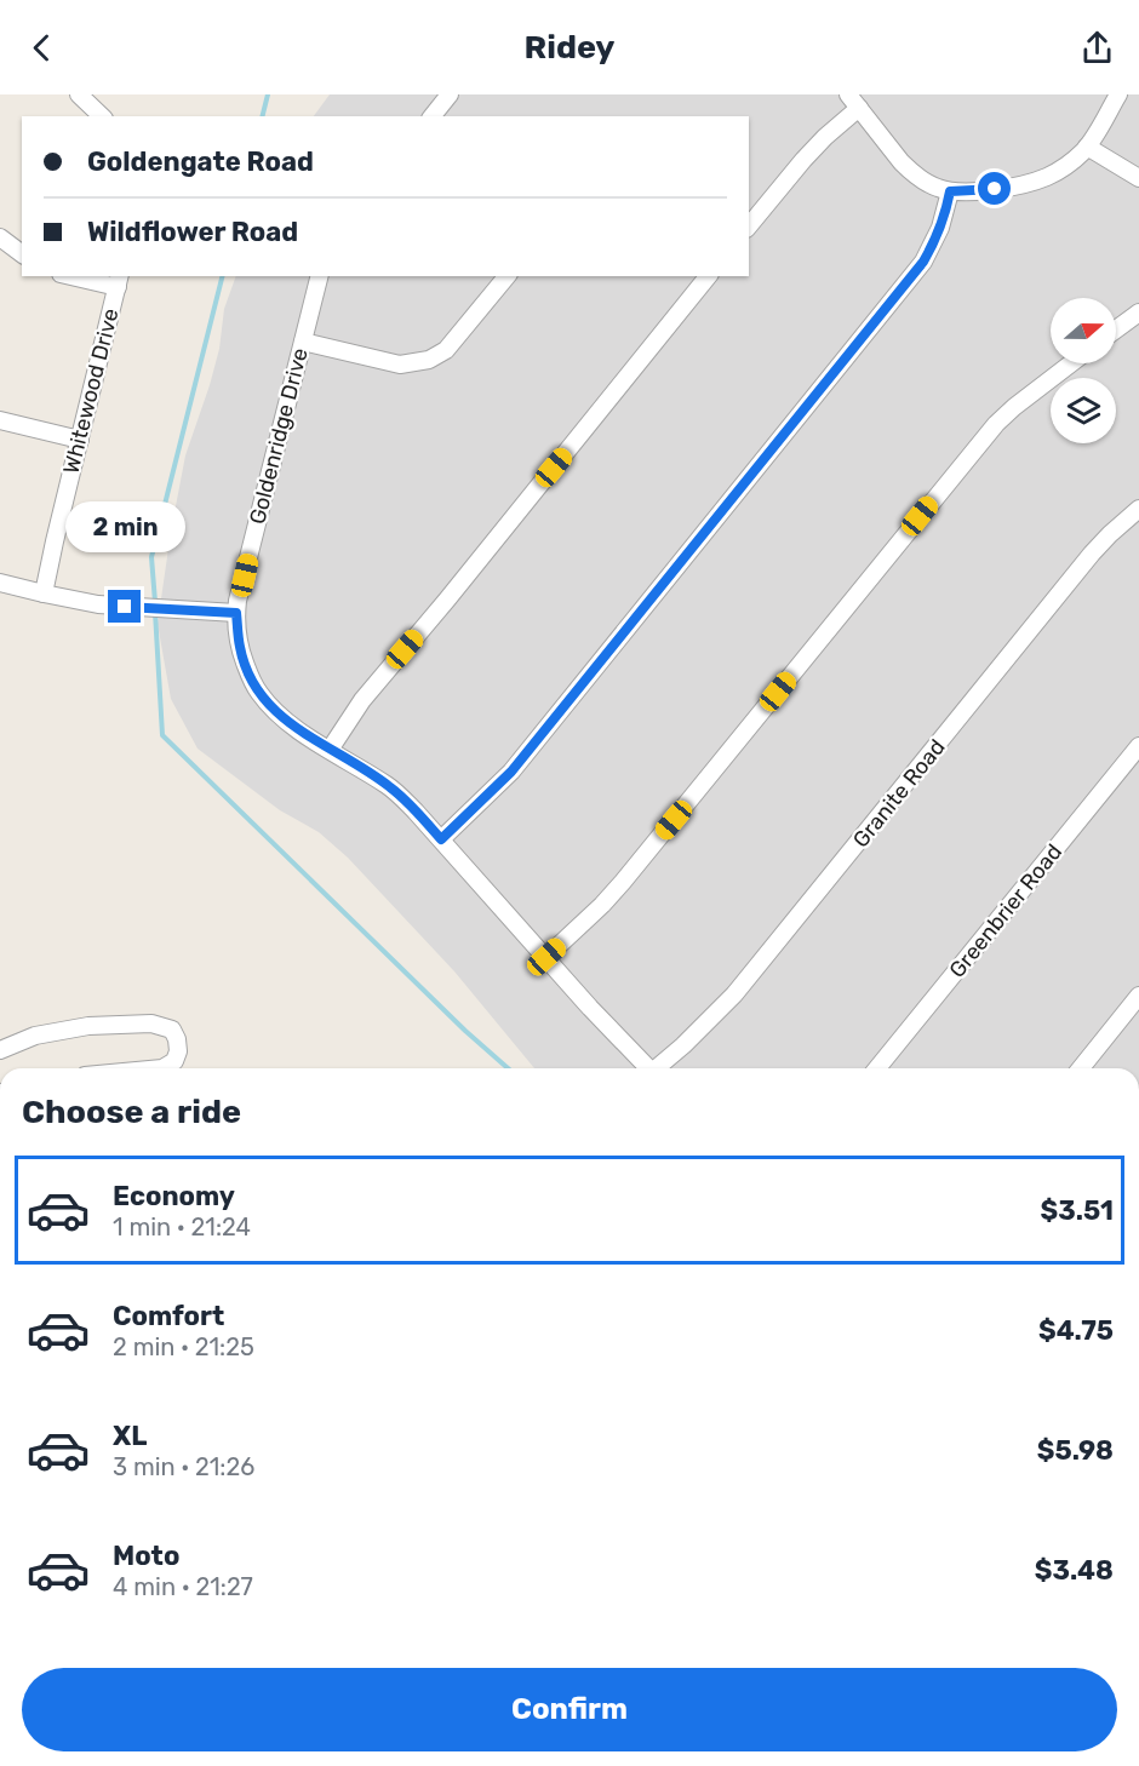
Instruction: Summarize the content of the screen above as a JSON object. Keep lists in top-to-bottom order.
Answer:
{
  "streets": {
    "street": [
      "Whitewood Drive",
      "Goldenridge Drive",
      "Granite Road",
      "Greenbrier Road"
    ]
  },
  "north": "right",
  "page": {
    "header": "Ridey",
    "banner": ["Goldengate Road", "Wildflower Road"],
    "bubble": "2 min",
    "heading": "Choose a ride",
    "list": [
      {
        "name": "Economy",
        "note": "1 min · 21:24",
        "value": "$3.51"
      },
      {
        "name": "Comfort",
        "note": "2 min · 21:25",
        "value": "$4.75"
      },
      {
        "name": "XL",
        "note": "3 min · 21:26",
        "value": "$5.98"
      },
      {
        "name": "Moto",
        "note": "4 min · 21:27",
        "value": "$3.48"
      }
    ],
    "buttons": "Confirm"
  }
}
